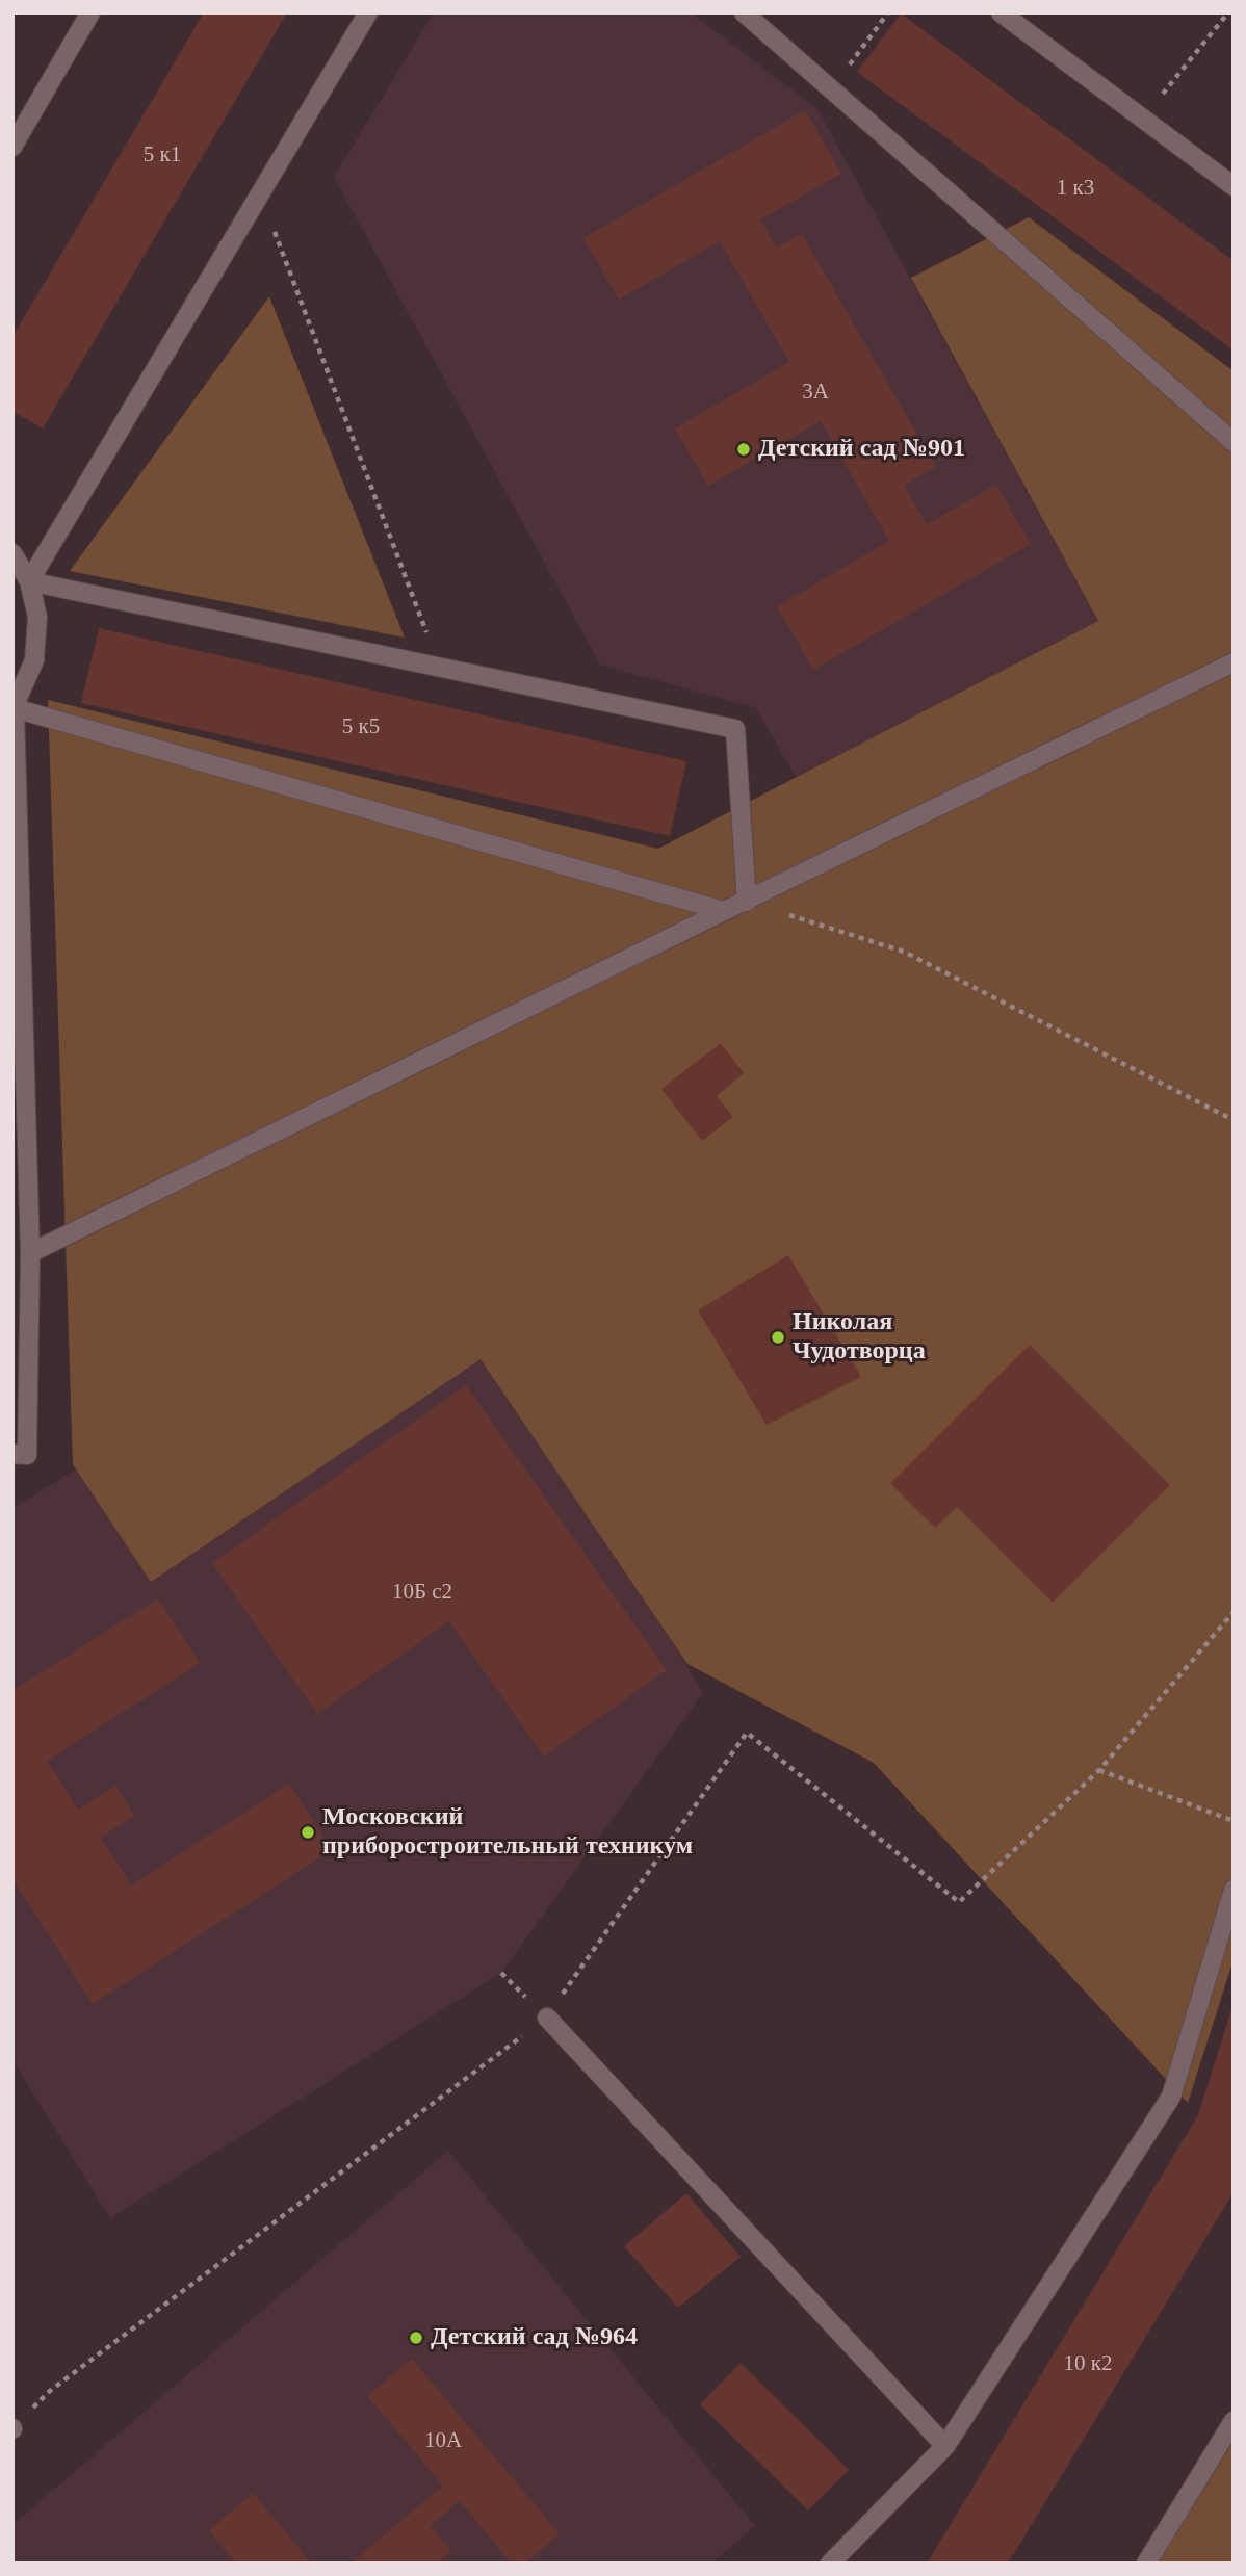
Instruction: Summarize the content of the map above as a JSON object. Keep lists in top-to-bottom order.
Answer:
{
  "places": [
    "Детский сад №901",
    "Николая Чудотворца",
    "Московский приборостроительный техникум",
    "Детский сад №964"
  ],
  "house_numbers": [
    "5 к1",
    "1 к3",
    "3А",
    "5 к5",
    "10Б с2",
    "10 к2",
    "10А"
  ]
}
